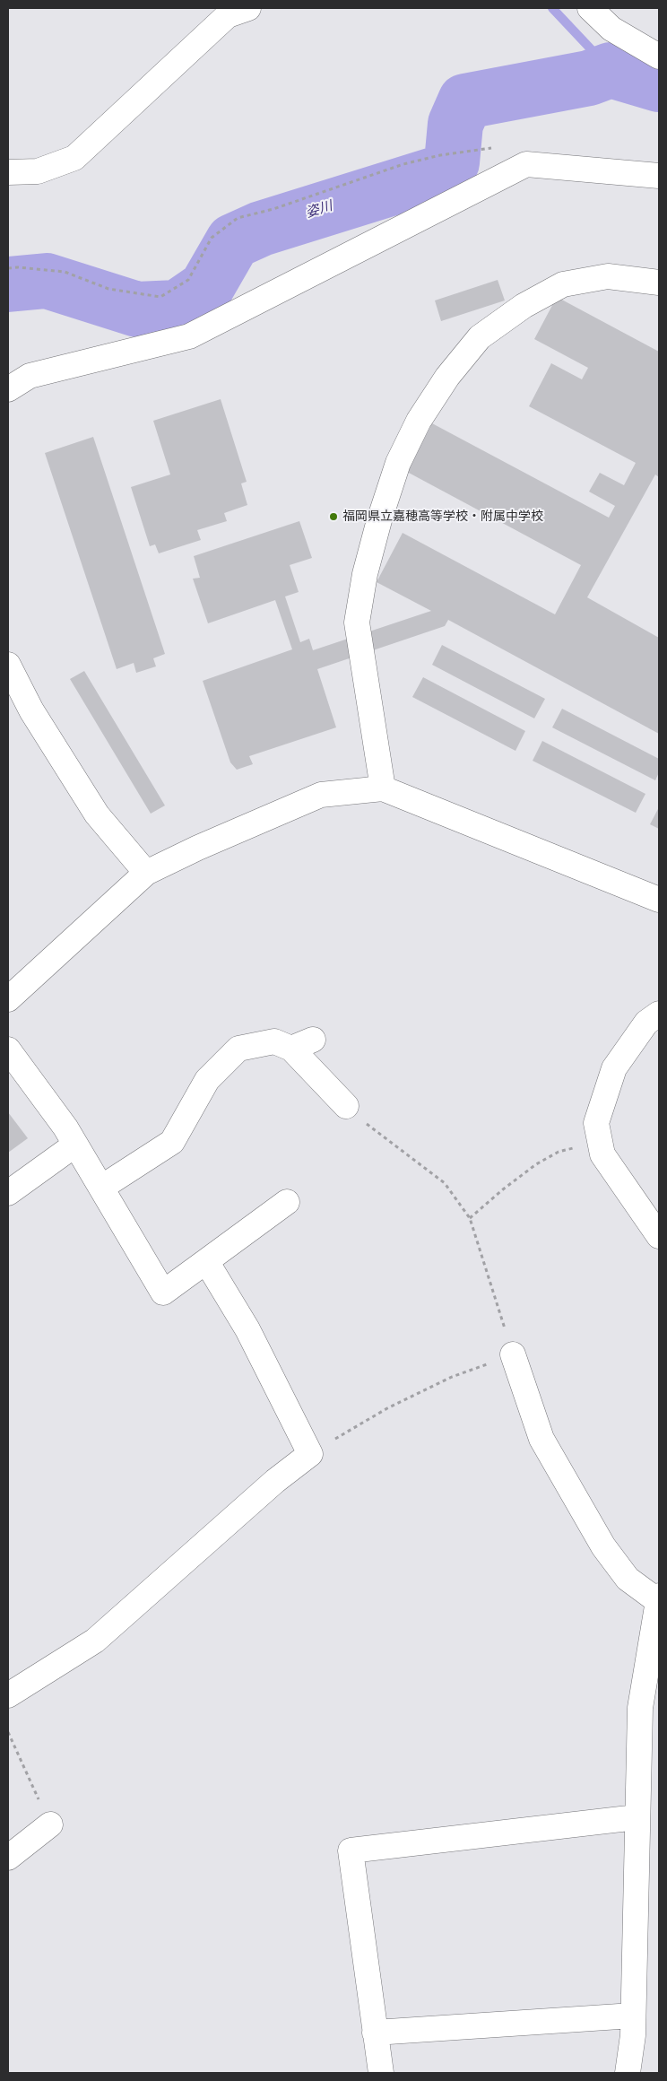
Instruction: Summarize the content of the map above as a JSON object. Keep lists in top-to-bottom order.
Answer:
{
  "water": ["姿川"],
  "places": ["福岡県立嘉穂高等学校・附属中学校"]
}
